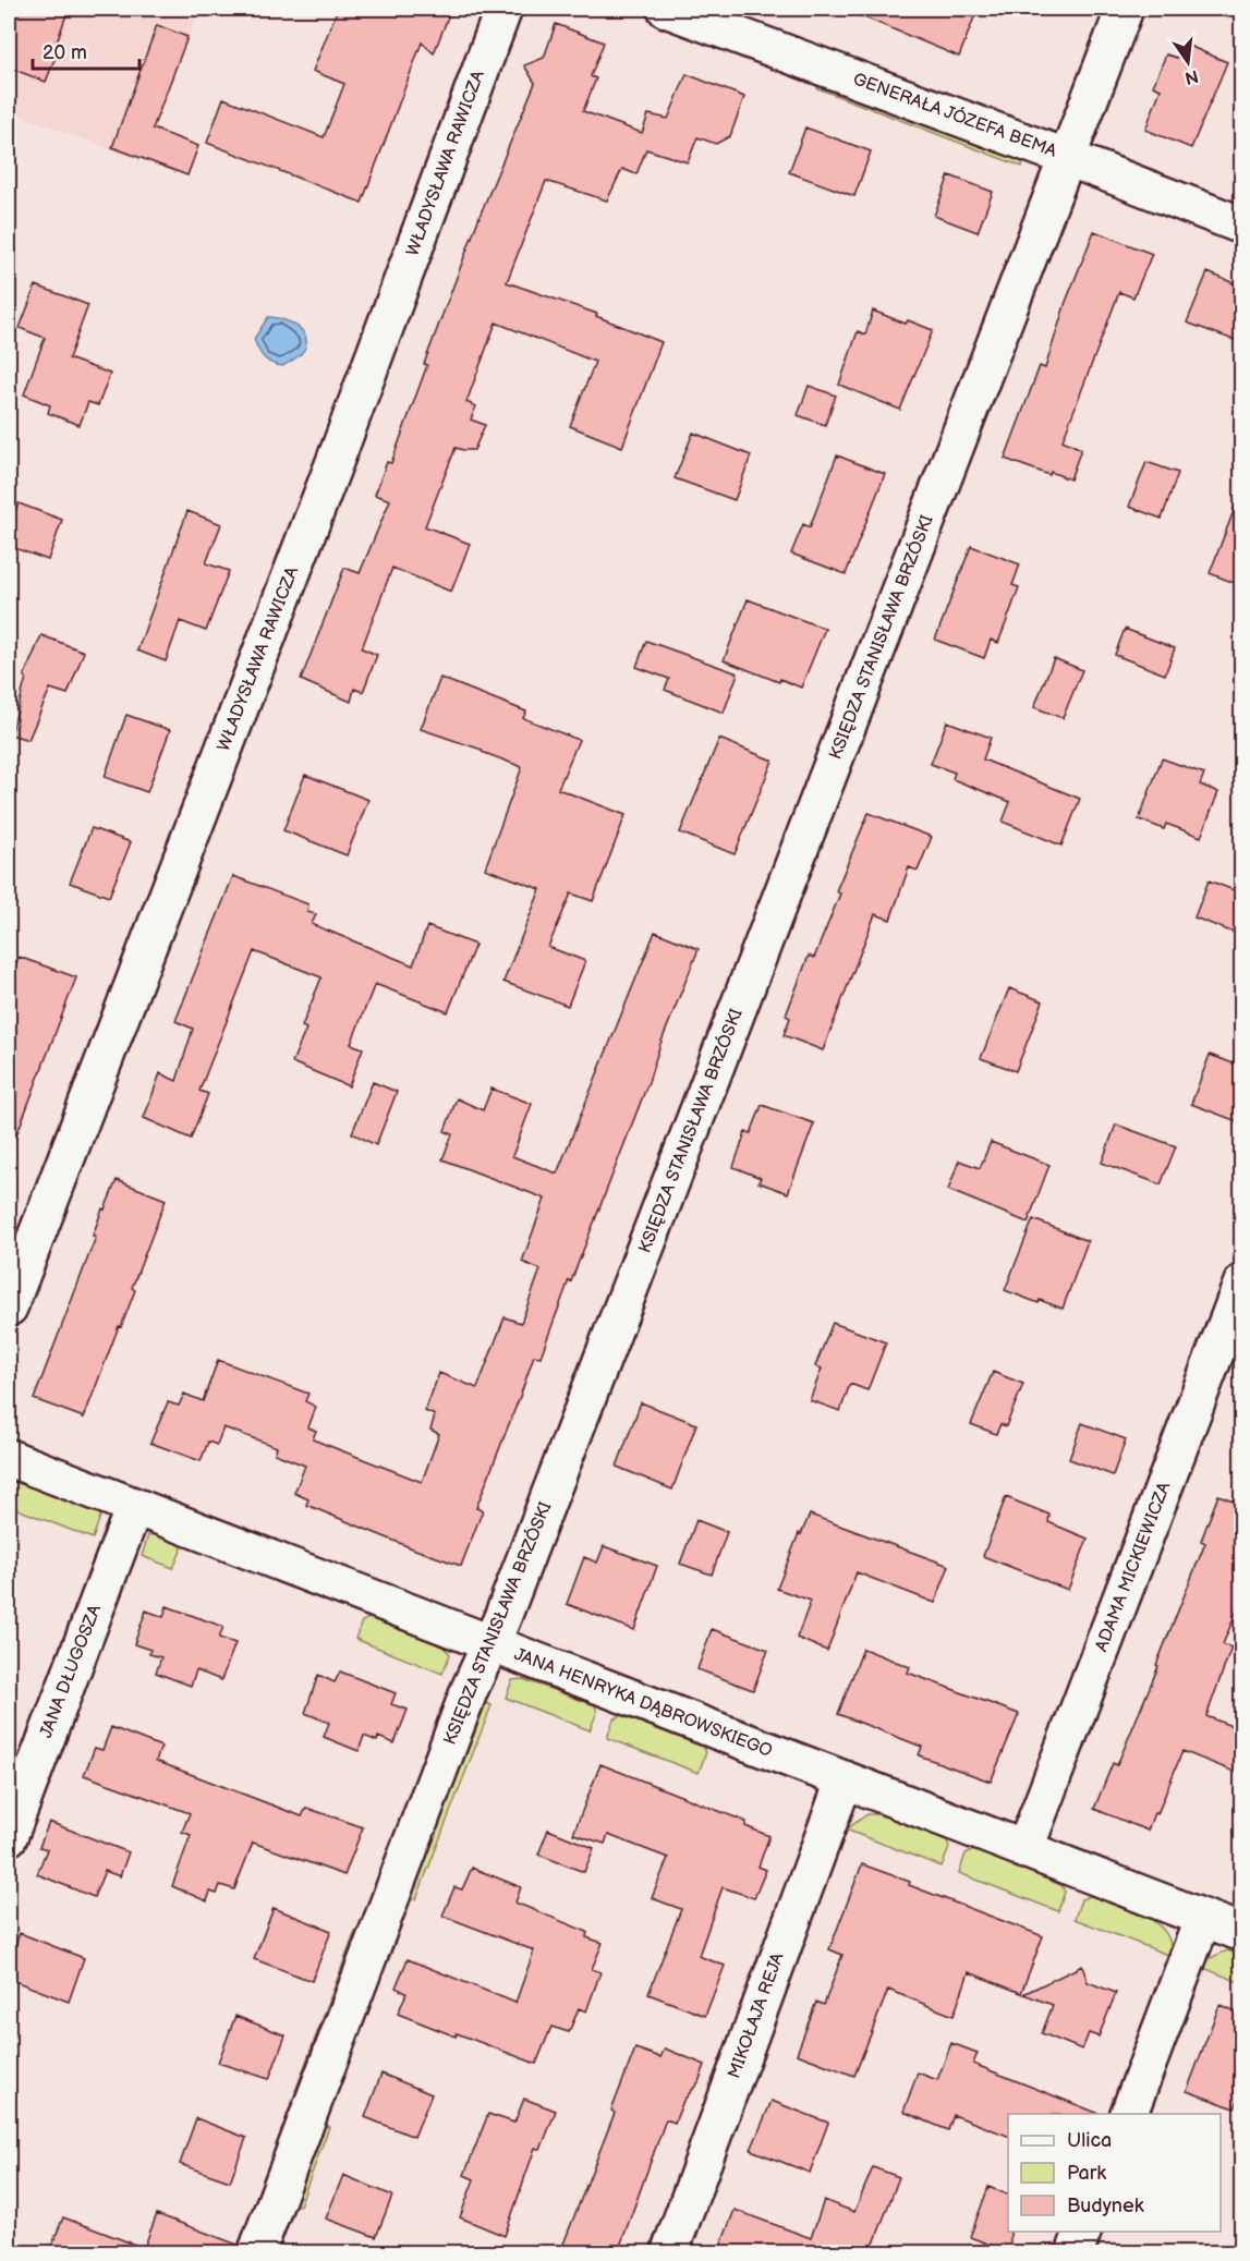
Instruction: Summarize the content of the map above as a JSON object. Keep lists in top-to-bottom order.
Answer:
{
  "streets": {
    "street": [
      "GENERAŁA JÓZEFA BEMA",
      "WŁADYSŁAWA RAWICZA",
      "KSIĘDZA STANISŁAWA BRZÓSKI",
      "ADAMA MICKIEWICZA",
      "JANA DŁUGOSZA",
      "JANA HENRYKA DĄBROWSKIEGO",
      "MIKOŁAJA REJA"
    ]
  },
  "crossings": [
    ["GENERAŁA JÓZEFA BEMA", "KSIĘDZA STANISŁAWA BRZÓSKI"],
    ["KSIĘDZA STANISŁAWA BRZÓSKI", "JANA HENRYKA DĄBROWSKIEGO"],
    ["ADAMA MICKIEWICZA", "JANA HENRYKA DĄBROWSKIEGO"],
    ["JANA DŁUGOSZA", "JANA HENRYKA DĄBROWSKIEGO"],
    ["JANA HENRYKA DĄBROWSKIEGO", "MIKOŁAJA REJA"]
  ],
  "legend": ["Ulica", "Park", "Budynek"],
  "scale_bar": "20 m",
  "north": "bottom"
}
